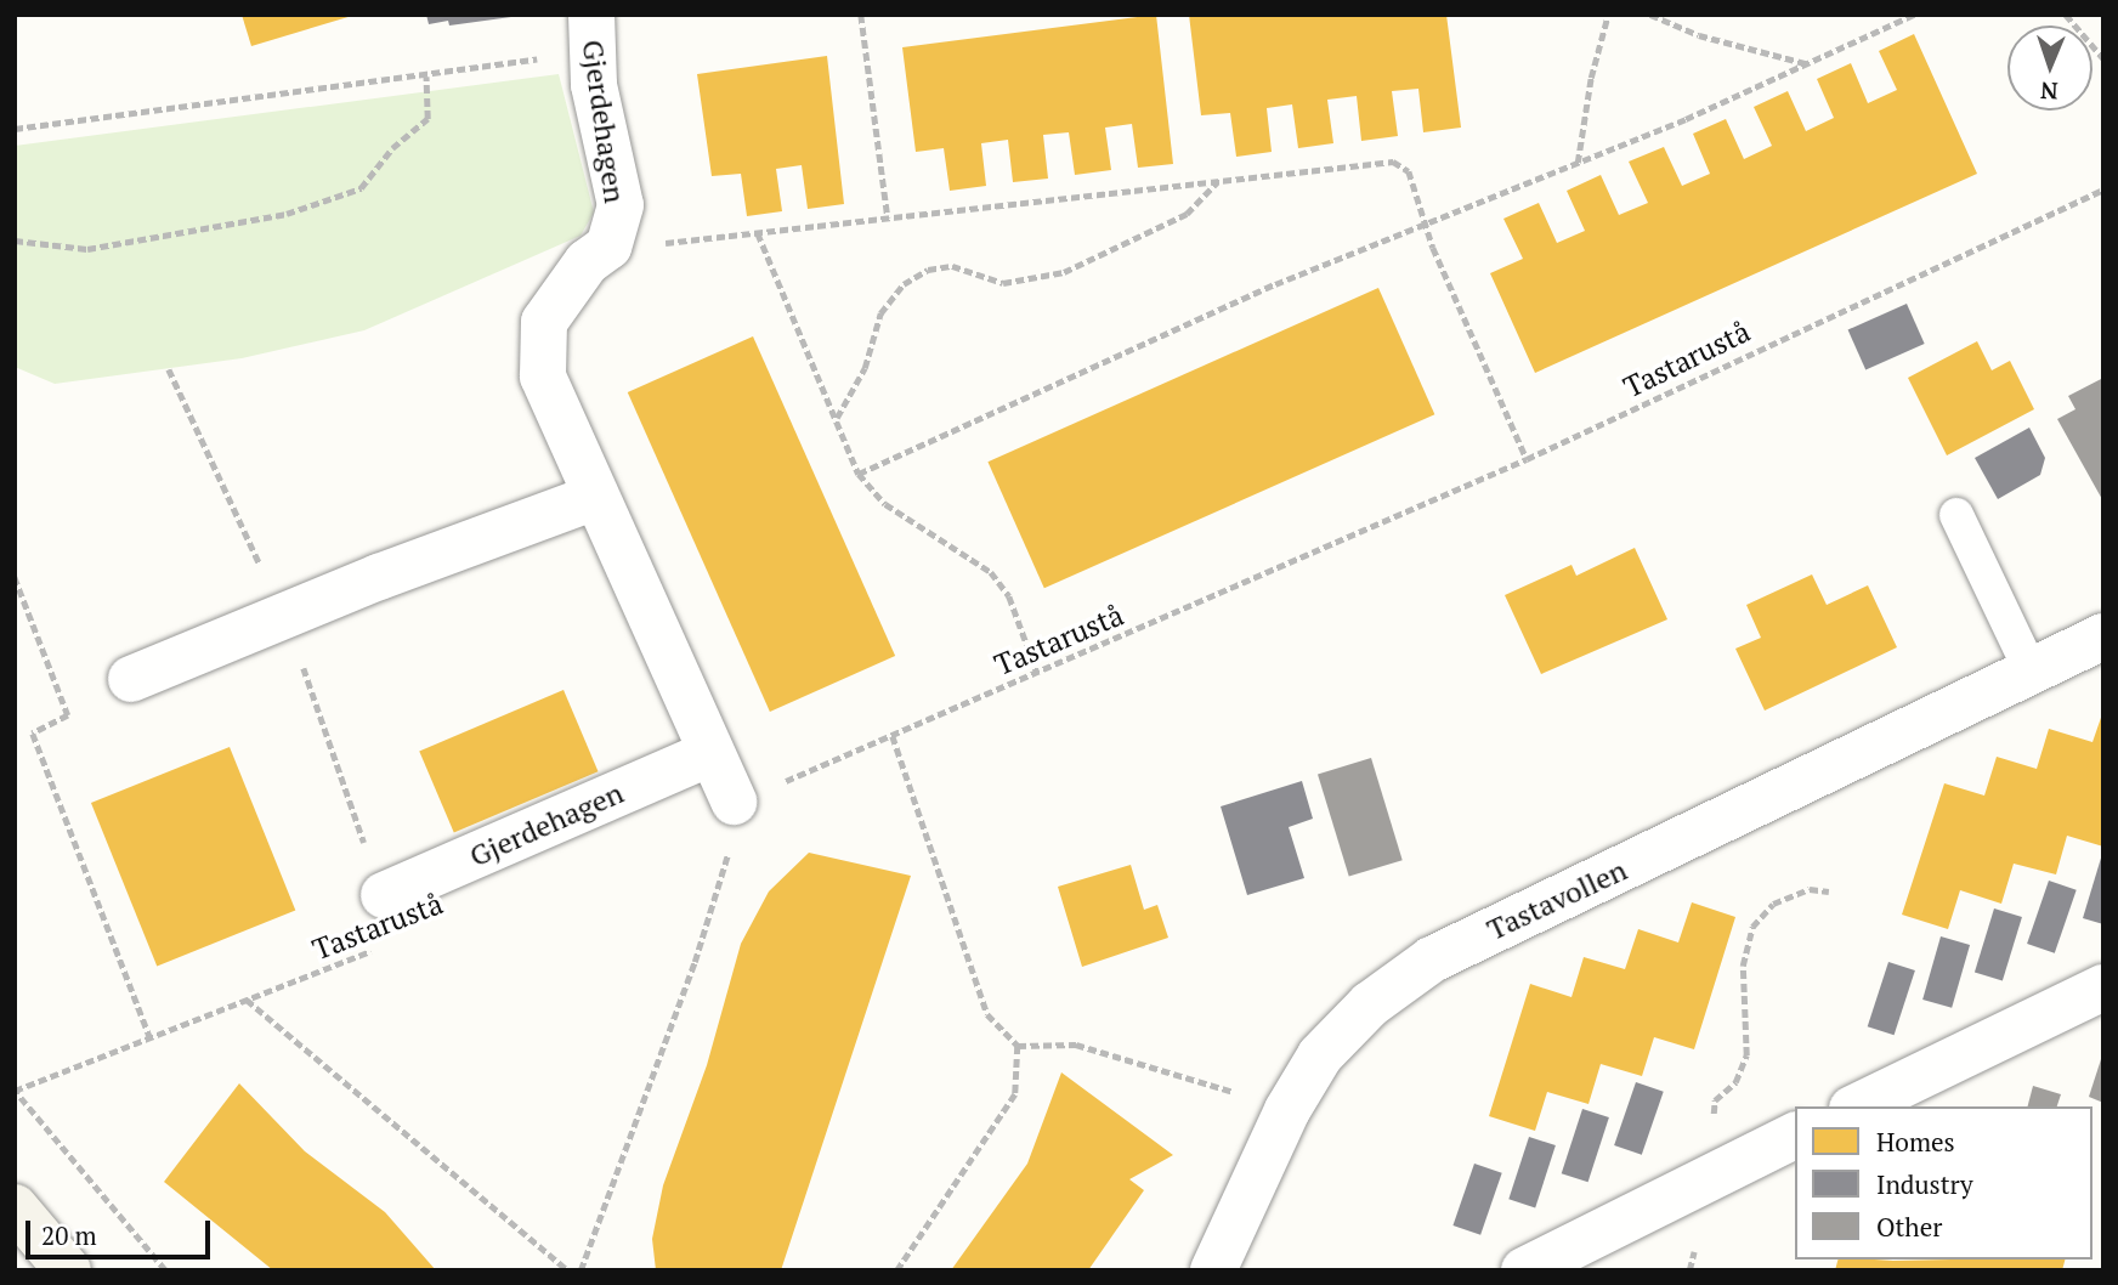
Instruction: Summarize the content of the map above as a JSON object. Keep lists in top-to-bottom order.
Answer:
{
  "streets": {
    "street": ["Gjerdehagen", "Tastavollen"],
    "path": ["Tastarustå"]
  },
  "crossings": [
    ["Gjerdehagen", "Tastarustå"]
  ],
  "legend": ["Homes", "Industry", "Other"],
  "scale_bar": "20 m",
  "north": "bottom"
}
